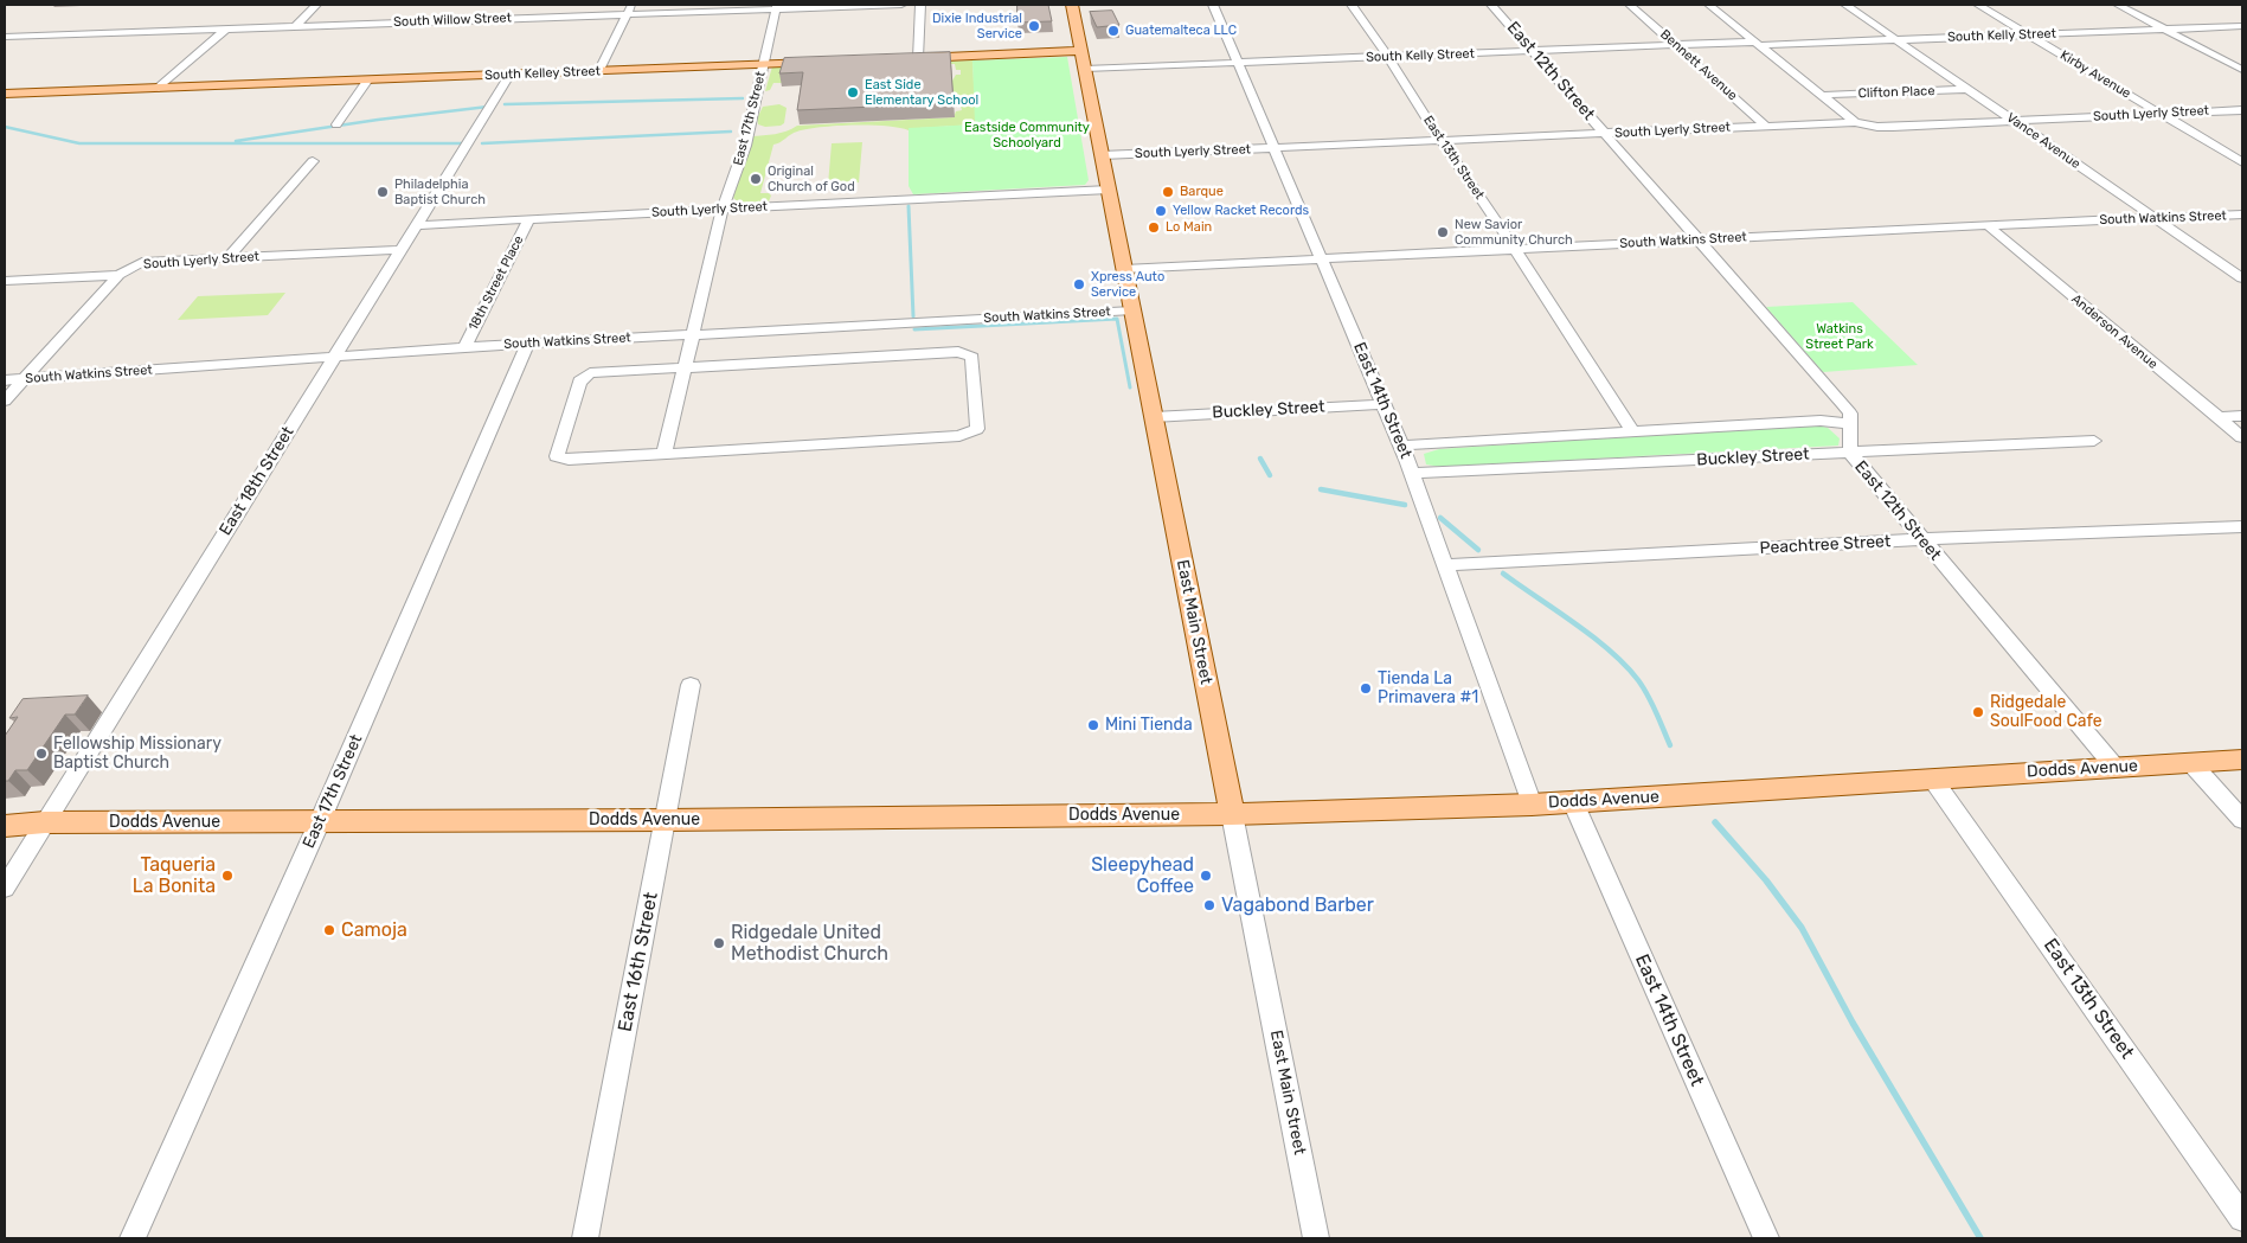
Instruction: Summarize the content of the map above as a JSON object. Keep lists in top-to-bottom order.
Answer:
{
  "streets": {
    "main road": ["South Kelley Street", "East Main Street", "Dodds Avenue"],
    "street": [
      "South Willow Street",
      "South Kelly Street",
      "Bennett Avenue",
      "East 12th Street",
      "Kirby Avenue",
      "Clifton Place",
      "South Lyerly Street",
      "East 17th Street",
      "Vance Avenue",
      "East 13th Street",
      "South Watkins Street",
      "18th Street Place",
      "Anderson Avenue",
      "East 14th Street",
      "Buckley Street",
      "East 18th Street",
      "Peachtree Street",
      "East 16th Street"
    ]
  },
  "crossings": [
    ["South Willow Street", "East 17th Street"],
    ["South Kelly Street", "Bennett Avenue"],
    ["South Kelly Street", "East 12th Street"],
    ["South Kelly Street", "Kirby Avenue"],
    ["South Kelly Street", "Vance Avenue"],
    ["South Kelly Street", "East 13th Street"],
    ["South Kelly Street", "East 14th Street"],
    ["South Kelly Street", "East Main Street"],
    ["Bennett Avenue", "South Lyerly Street"],
    ["East 12th Street", "South Lyerly Street"],
    ["East 12th Street", "South Watkins Street"],
    ["East 12th Street", "Buckley Street"],
    ["East 12th Street", "Peachtree Street"],
    ["East 12th Street", "Dodds Avenue"],
    ["South Kelley Street", "East 17th Street"],
    ["South Kelley Street", "East 18th Street"],
    ["Kirby Avenue", "South Lyerly Street"],
    ["Clifton Place", "Vance Avenue"],
    ["South Lyerly Street", "East 17th Street"],
    ["South Lyerly Street", "Vance Avenue"],
    ["South Lyerly Street", "East 13th Street"],
    ["South Lyerly Street", "18th Street Place"],
    ["South Lyerly Street", "East 14th Street"],
    ["South Lyerly Street", "East 18th Street"],
    ["South Lyerly Street", "East Main Street"],
    ["East 17th Street", "South Watkins Street"],
    ["East 17th Street", "Dodds Avenue"],
    ["Vance Avenue", "South Watkins Street"],
    ["East 13th Street", "South Watkins Street"],
    ["East 13th Street", "Buckley Street"],
    ["East 13th Street", "Dodds Avenue"],
    ["South Watkins Street", "18th Street Place"],
    ["South Watkins Street", "Anderson Avenue"],
    ["South Watkins Street", "East 14th Street"],
    ["South Watkins Street", "East 18th Street"],
    ["South Watkins Street", "East Main Street"],
    ["East 14th Street", "Buckley Street"],
    ["East 14th Street", "Peachtree Street"],
    ["East 14th Street", "Dodds Avenue"],
    ["Buckley Street", "East Main Street"],
    ["East 18th Street", "Dodds Avenue"],
    ["East Main Street", "Dodds Avenue"],
    ["Dodds Avenue", "East 16th Street"]
  ],
  "parks": ["Eastside Community Schoolyard", "Watkins Street Park"],
  "places": [
    "Dixie Industrial Service",
    "Guatemalteca LLC",
    "East Side Elementary School",
    "Original Church of God",
    "Philadelphia Baptist Church",
    "Barque",
    "Yellow Racket Records",
    "Lo Main",
    "New Savior Community Church",
    "Xpress Auto Service",
    "Tienda La Primavera #1",
    "Ridgedale SoulFood Cafe",
    "Mini Tienda",
    "Fellowship Missionary Baptist Church",
    "Taqueria La Bonita",
    "Sleepyhead Coffee",
    "Vagabond Barber",
    "Camoja",
    "Ridgedale United Methodist Church"
  ]
}
